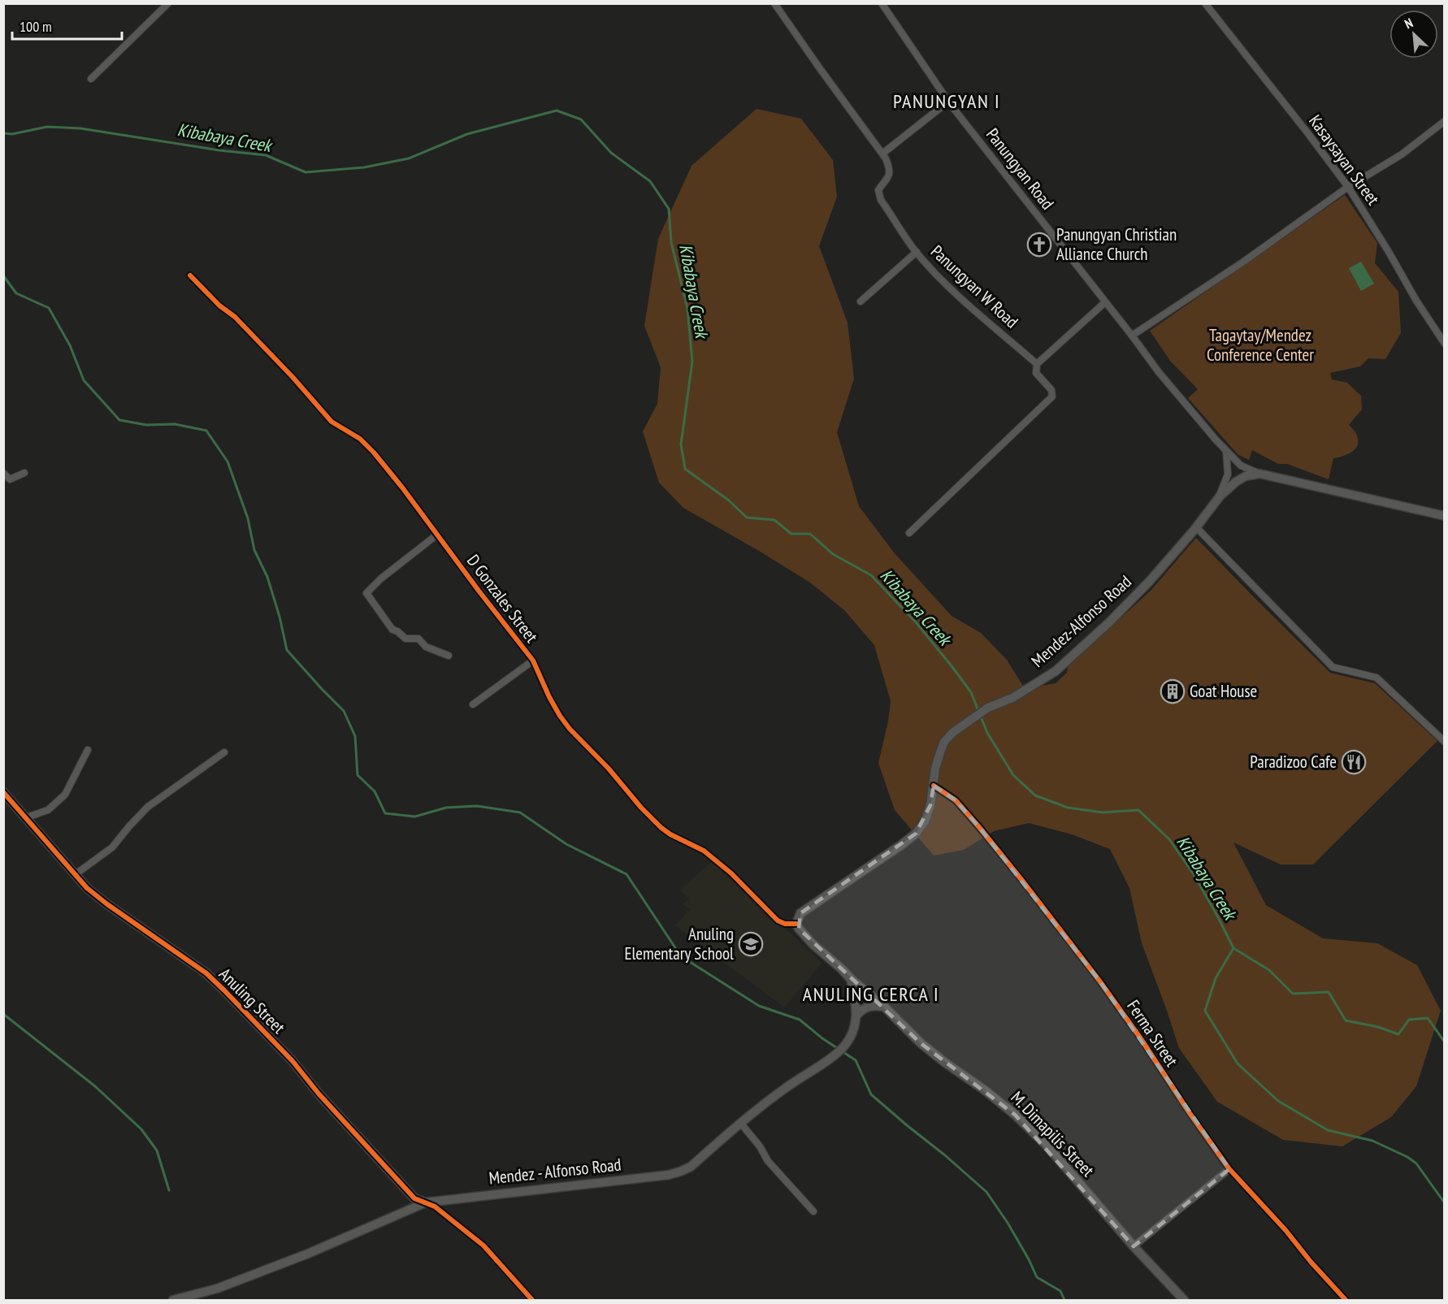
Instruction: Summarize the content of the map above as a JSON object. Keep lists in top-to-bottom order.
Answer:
{
  "streets": {
    "main road": [
      "Mendez-Alfonso Road",
      "Anuling Street",
      "M. Dimapilis Street",
      "Mendez - Alfonso Road"
    ],
    "street": [
      "Kasaysayan Street",
      "Panungyan Road",
      "Panungyan W Road",
      "D Gonzales Street",
      "Ferma Street"
    ]
  },
  "crossings": [
    ["Panungyan Road", "Mendez-Alfonso Road"],
    ["D Gonzales Street", "Mendez-Alfonso Road"],
    ["Mendez-Alfonso Road", "Ferma Street"],
    ["Anuling Street", "Mendez - Alfonso Road"],
    ["M. Dimapilis Street", "Mendez - Alfonso Road"]
  ],
  "districts": ["PANUNGYAN I", "ANULING CERCA I"],
  "water": ["Kibabaya Creek"],
  "parks": ["Tagaytay/Mendez Conference Center"],
  "places": {
    "church": ["Panungyan Christian Alliance Church"],
    "building": ["Goat House"],
    "restaurant": ["Paradizoo Cafe"],
    "school or university": ["Anuling Elementary School"]
  },
  "scale_bar": "100 m",
  "north": "top left"
}
